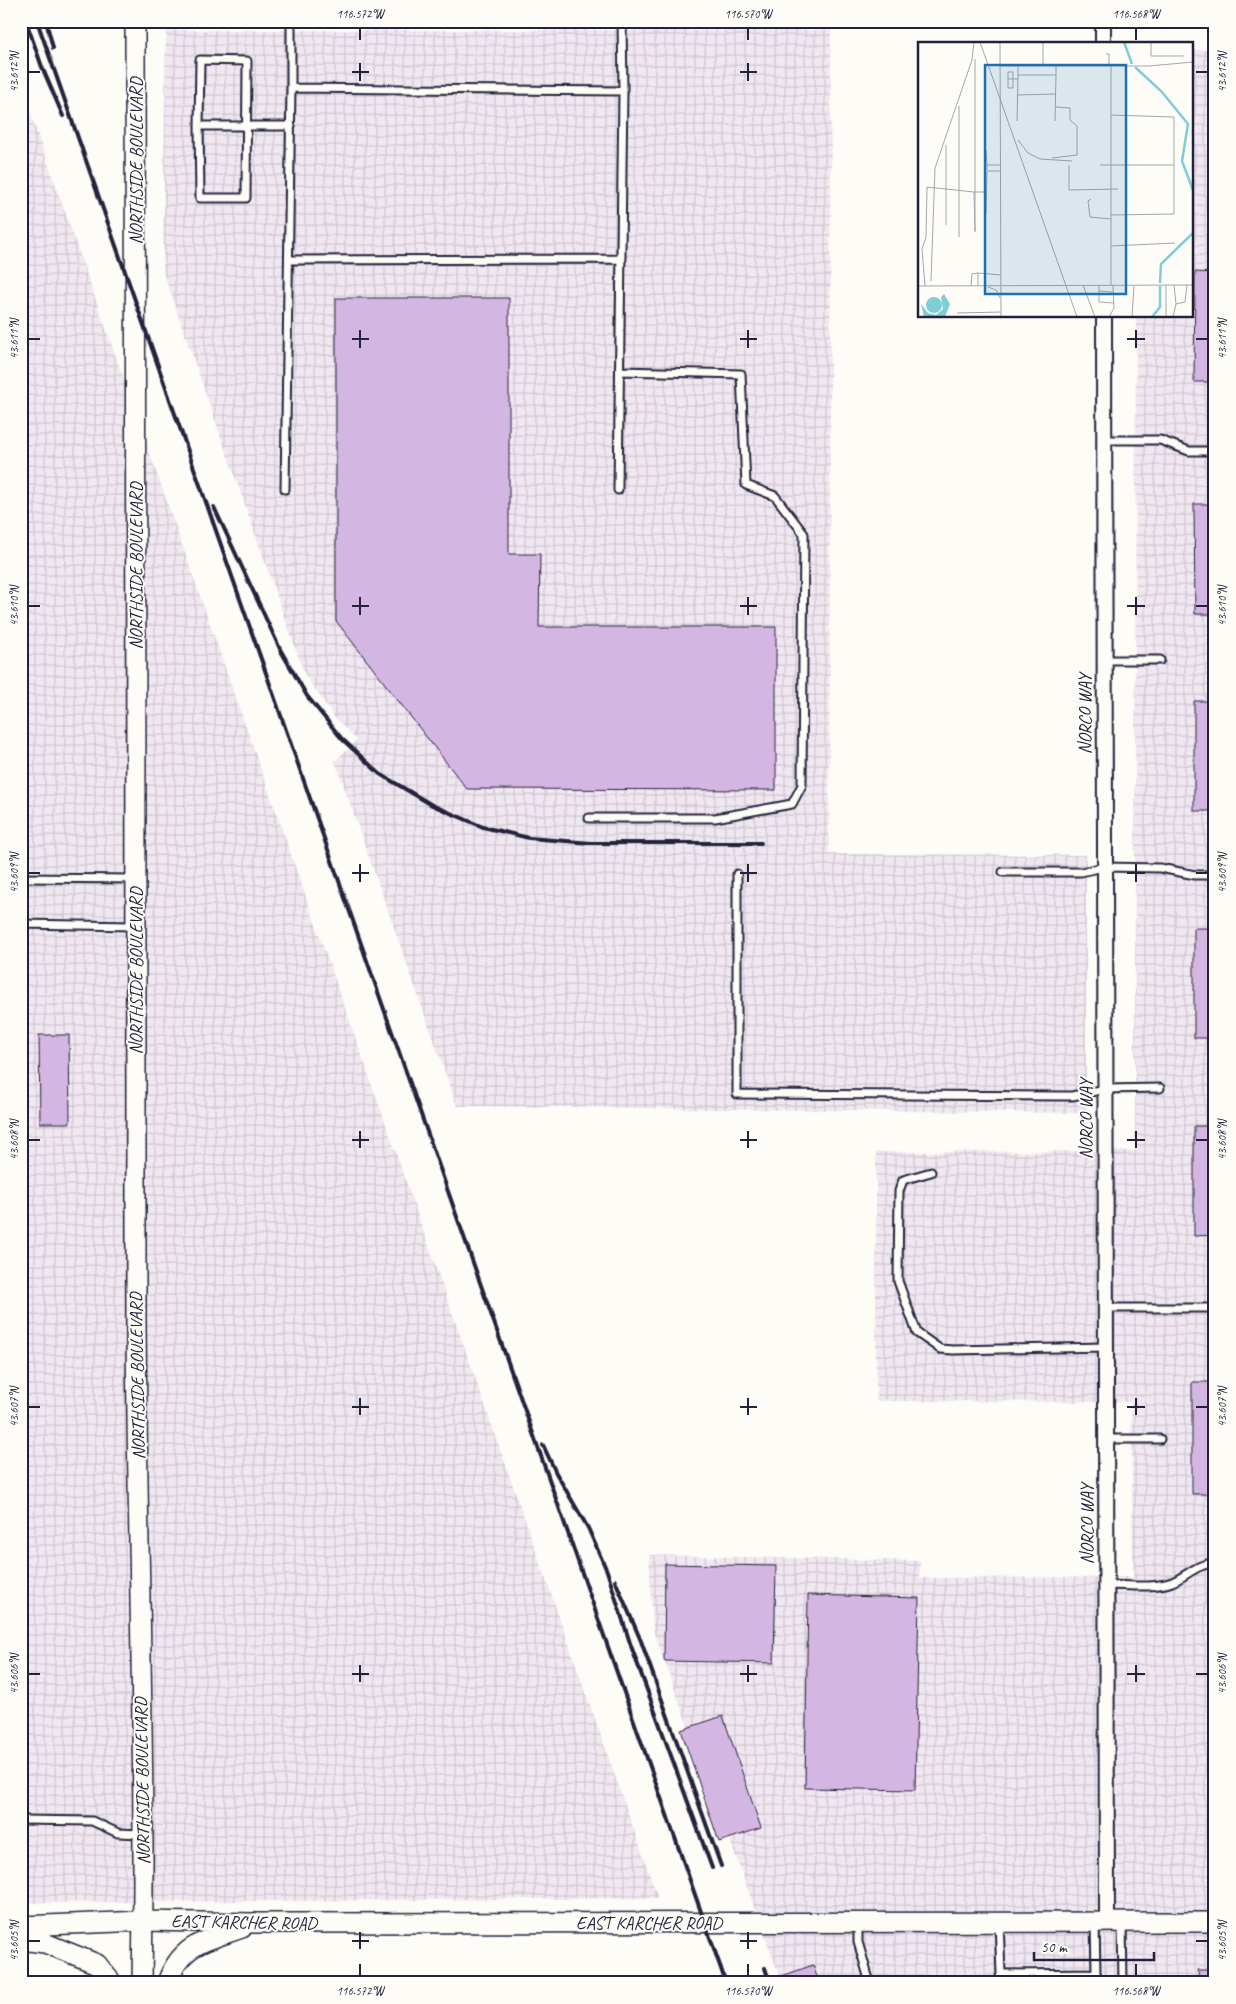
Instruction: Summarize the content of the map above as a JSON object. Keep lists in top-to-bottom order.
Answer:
{
  "streets": {
    "main road": ["NORTHSIDE BOULEVARD", "EAST KARCHER ROAD"],
    "street": ["NORCO WAY"]
  },
  "crossings": [
    ["NORTHSIDE BOULEVARD", "EAST KARCHER ROAD"],
    ["NORCO WAY", "EAST KARCHER ROAD"]
  ],
  "scale_bar": "50 m",
  "coordinates": [
    "116.572°W",
    "116.570°W",
    "116.568°W",
    "43.612°N",
    "43.611°N",
    "43.610°N",
    "43.609°N",
    "43.608°N",
    "43.607°N",
    "43.606°N",
    "43.605°N"
  ]
}
